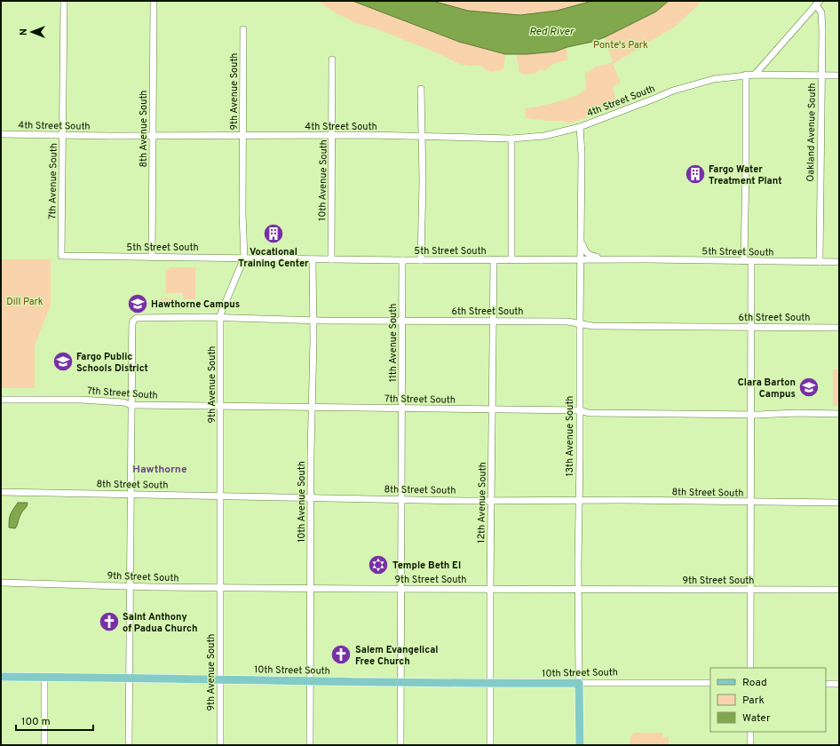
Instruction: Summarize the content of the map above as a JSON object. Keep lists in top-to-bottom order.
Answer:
{
  "streets": {
    "main road": ["13th Avenue South", "10th Street South"],
    "street": [
      "9th Avenue South",
      "4th Street South",
      "8th Avenue South",
      "Oakland Avenue South",
      "10th Avenue South",
      "7th Avenue South",
      "5th Street South",
      "6th Street South",
      "11th Avenue South",
      "7th Street South",
      "8th Street South",
      "12th Avenue South",
      "9th Street South"
    ]
  },
  "crossings": [
    ["9th Avenue South", "4th Street South"],
    ["9th Avenue South", "5th Street South"],
    ["9th Avenue South", "6th Street South"],
    ["9th Avenue South", "7th Street South"],
    ["9th Avenue South", "8th Street South"],
    ["9th Avenue South", "9th Street South"],
    ["9th Avenue South", "10th Street South"],
    ["4th Street South", "8th Avenue South"],
    ["4th Street South", "10th Avenue South"],
    ["4th Street South", "7th Avenue South"],
    ["4th Street South", "13th Avenue South"],
    ["8th Avenue South", "5th Street South"],
    ["Oakland Avenue South", "5th Street South"],
    ["10th Avenue South", "5th Street South"],
    ["10th Avenue South", "6th Street South"],
    ["10th Avenue South", "7th Street South"],
    ["10th Avenue South", "8th Street South"],
    ["10th Avenue South", "9th Street South"],
    ["10th Avenue South", "10th Street South"],
    ["7th Avenue South", "5th Street South"],
    ["5th Street South", "11th Avenue South"],
    ["5th Street South", "13th Avenue South"],
    ["5th Street South", "12th Avenue South"],
    ["6th Street South", "11th Avenue South"],
    ["6th Street South", "7th Street South"],
    ["6th Street South", "13th Avenue South"],
    ["6th Street South", "12th Avenue South"],
    ["11th Avenue South", "7th Street South"],
    ["11th Avenue South", "8th Street South"],
    ["11th Avenue South", "9th Street South"],
    ["11th Avenue South", "10th Street South"],
    ["7th Street South", "13th Avenue South"],
    ["7th Street South", "12th Avenue South"],
    ["13th Avenue South", "8th Street South"],
    ["13th Avenue South", "9th Street South"],
    ["13th Avenue South", "10th Street South"],
    ["8th Street South", "12th Avenue South"],
    ["12th Avenue South", "9th Street South"],
    ["12th Avenue South", "10th Street South"]
  ],
  "districts": ["Hawthorne"],
  "water": ["Red River"],
  "parks": ["Ponte's Park", "Dill Park"],
  "places": {
    "building": ["Fargo Water Treatment Plant", "Vocational Training Center"],
    "school or university": ["Hawthorne Campus", "Fargo Public Schools District", "Clara Barton Campus"],
    "synagogue": ["Temple Beth El"],
    "church": ["Saint Anthony of Padua Church", "Salem Evangelical Free Church"]
  },
  "legend": ["Road", "Park", "Water"],
  "scale_bar": "100 m",
  "north": "left"
}
